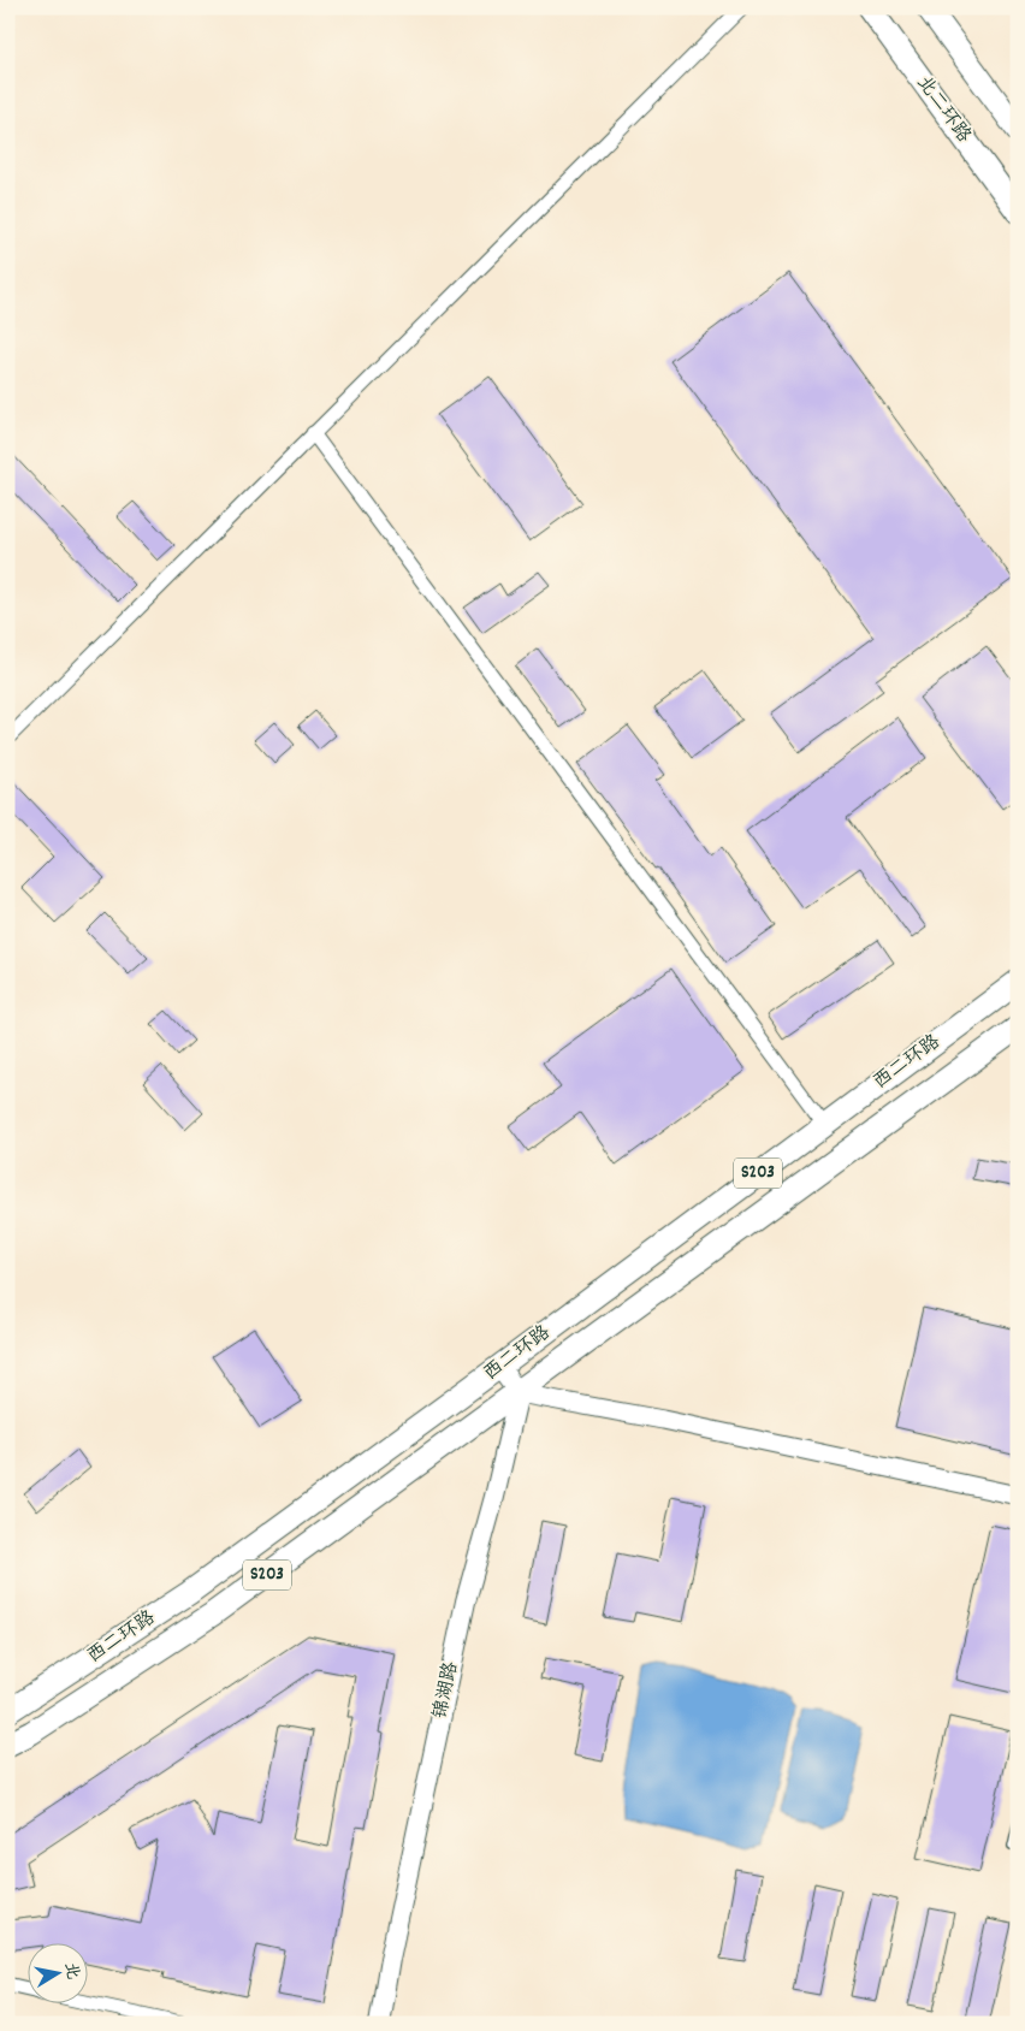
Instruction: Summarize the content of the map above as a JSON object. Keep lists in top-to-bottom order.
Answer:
{
  "streets": {
    "main road": [
      "北二环路",
      "西二环路",
      "S203",
      "锦湖路"
    ]
  },
  "crossings": [
    ["西二环路", "锦湖路"]
  ],
  "north": "right"
}
